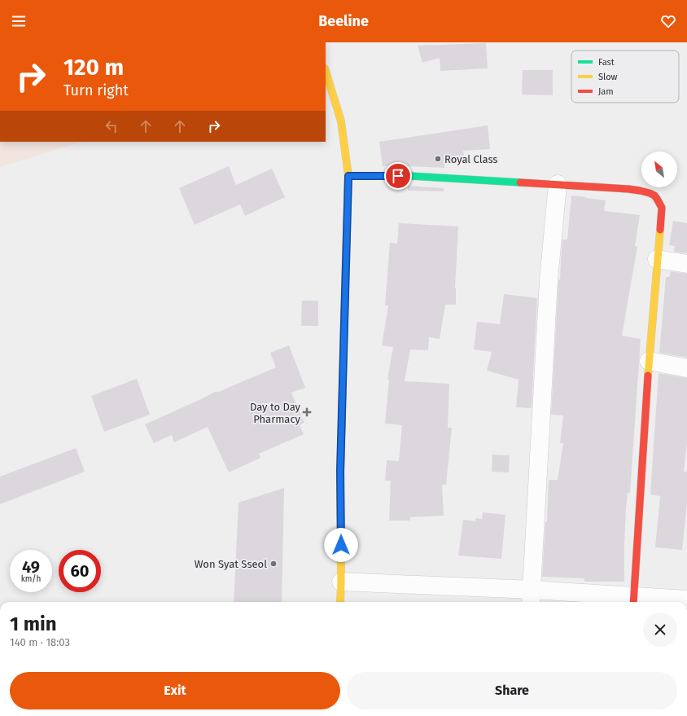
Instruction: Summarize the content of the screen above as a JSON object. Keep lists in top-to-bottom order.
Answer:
{
  "places": {
    "other": ["Royal Class", "Won Syat Sseol"],
    "health": ["Day to Day Pharmacy"]
  },
  "legend": ["Fast", "Slow", "Jam"],
  "north": "top left",
  "page": {
    "header": "Beeline",
    "turn": ["120 m", "Turn right"],
    "speed": "49 km/h",
    "limit": "60",
    "heading": ["1 min", "140 m · 18:03"],
    "buttons": ["Exit", "Share"]
  }
}
